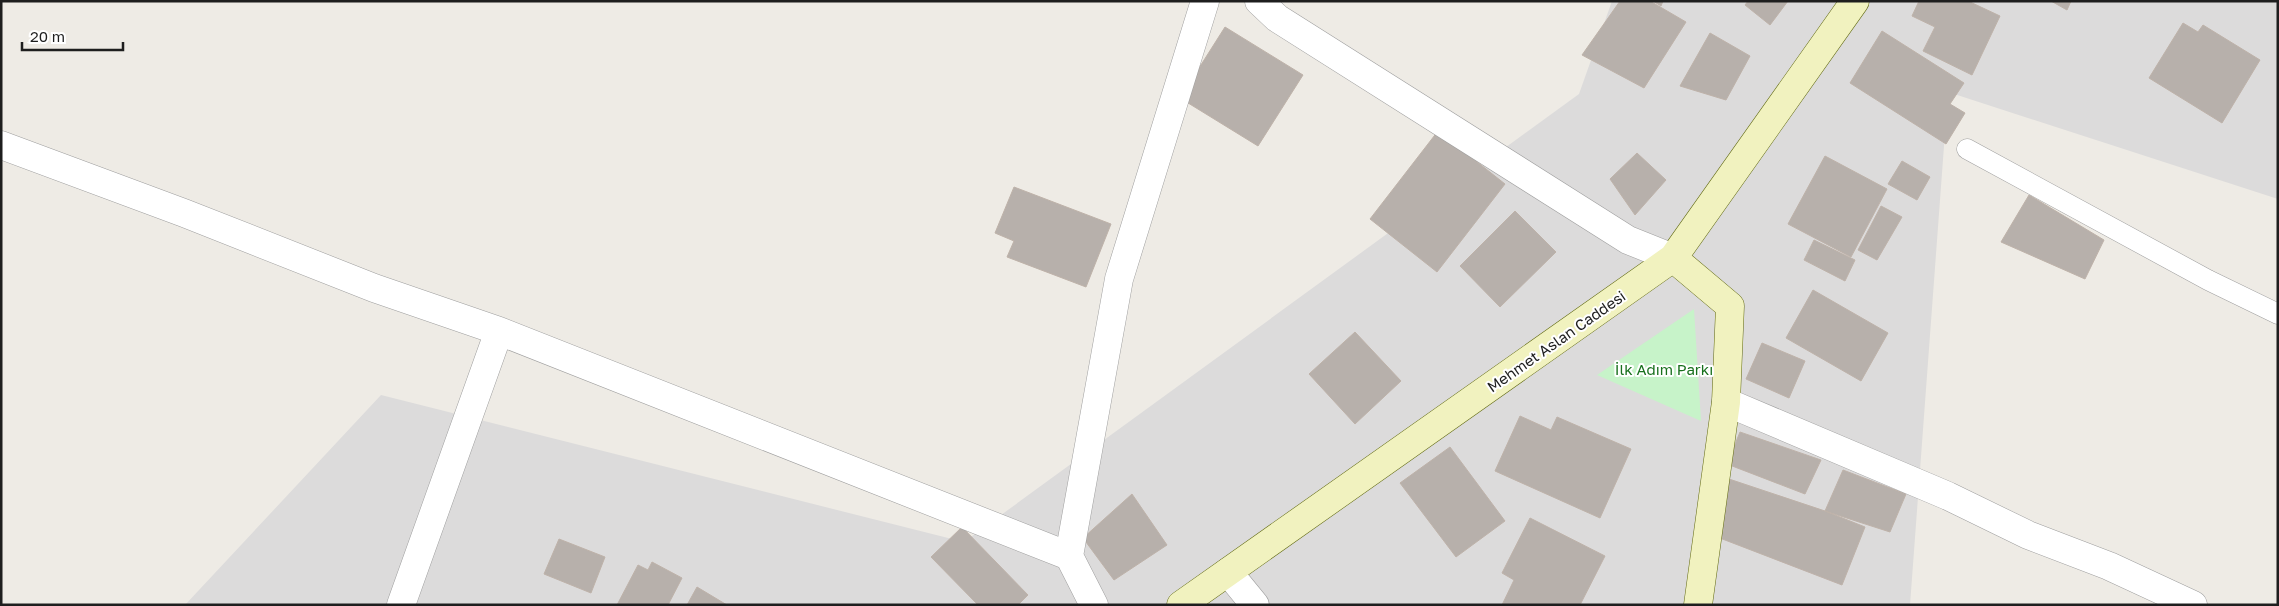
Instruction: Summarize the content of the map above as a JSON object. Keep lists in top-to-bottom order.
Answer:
{
  "streets": {
    "street": ["Mehmet Aslan Caddesi"]
  },
  "parks": ["İlk Adım Parkı"],
  "scale_bar": "20 m"
}
